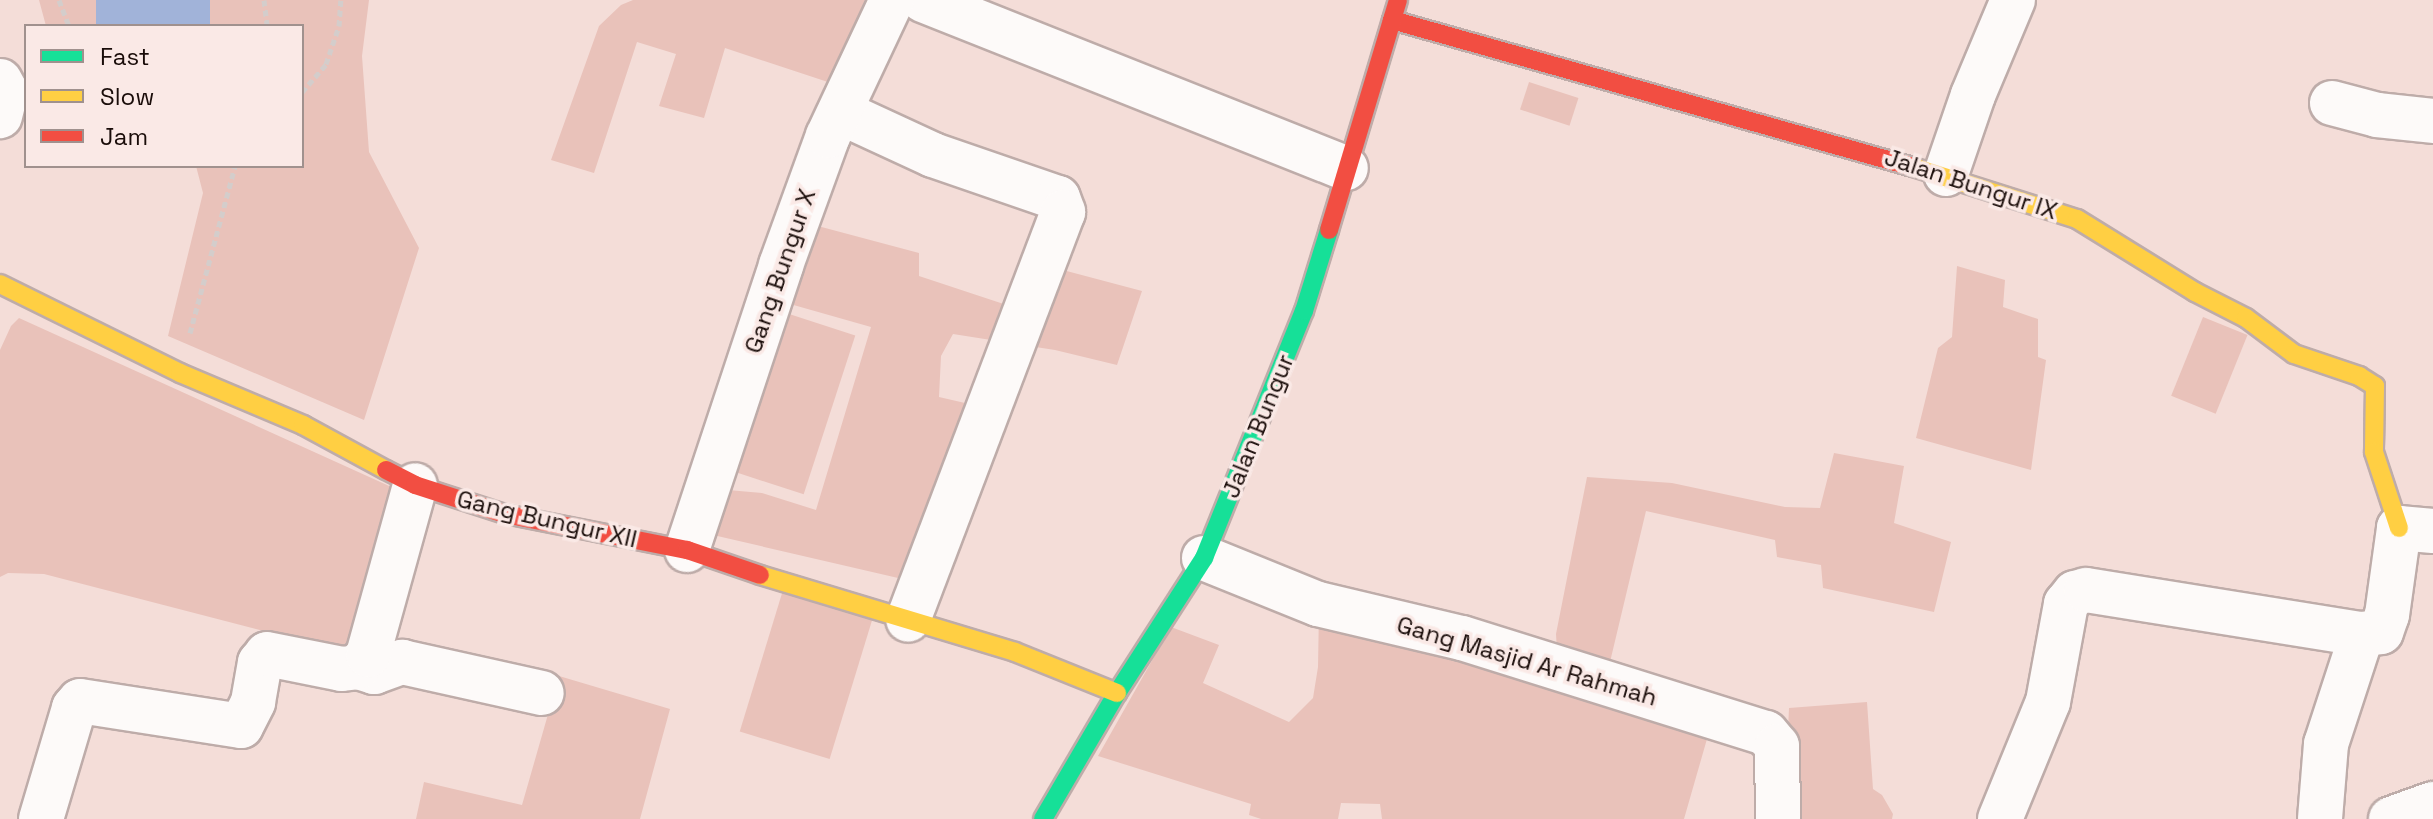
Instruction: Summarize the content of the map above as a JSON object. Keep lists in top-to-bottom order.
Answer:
{
  "streets": {
    "street": [
      "Jalan Bungur IX",
      "Gang Bungur X",
      "Jalan Bungur",
      "Gang Bungur XII",
      "Gang Masjid Ar Rahmah"
    ]
  },
  "crossings": [
    ["Jalan Bungur IX", "Jalan Bungur"],
    ["Gang Bungur X", "Gang Bungur XII"],
    ["Jalan Bungur", "Gang Bungur XII"],
    ["Jalan Bungur", "Gang Masjid Ar Rahmah"]
  ],
  "legend": ["Fast", "Slow", "Jam"]
}
